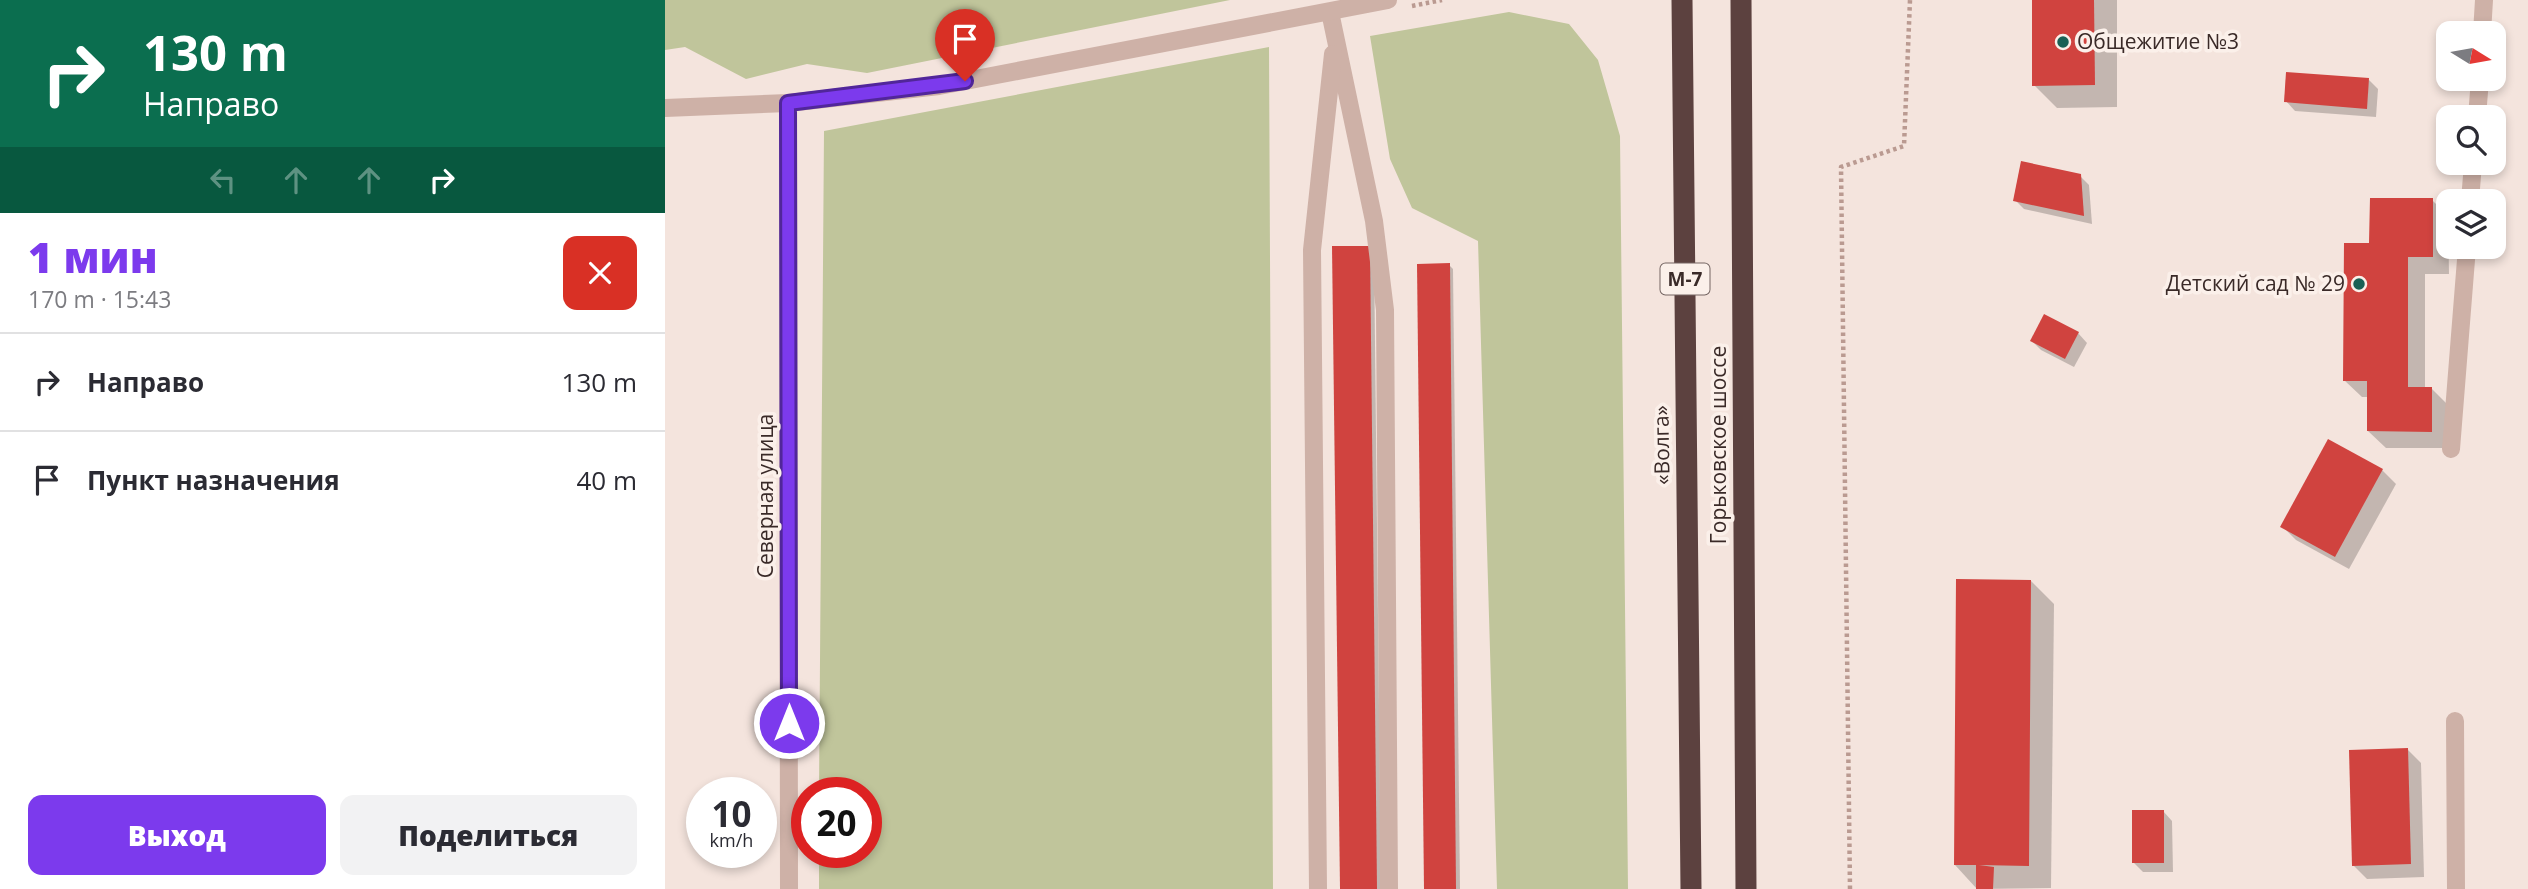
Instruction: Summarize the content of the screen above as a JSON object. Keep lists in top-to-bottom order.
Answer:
{
  "streets": {
    "highway": ["М-7", "«Волга»", "Горьковское шоссе"],
    "street": ["Северная улица"]
  },
  "places": ["Общежитие №3", "Детский сад № 29"],
  "north": "right",
  "page": {
    "turn": ["130 m", "Направо"],
    "heading": ["1 мин", "170 m · 15:43"],
    "list": [
      {
        "name": "Направо",
        "value": "130 m"
      },
      {
        "name": "Пункт назначения",
        "value": "40 m"
      }
    ],
    "speed": "10 km/h",
    "limit": "20",
    "buttons": ["Выход", "Поделиться"]
  }
}
